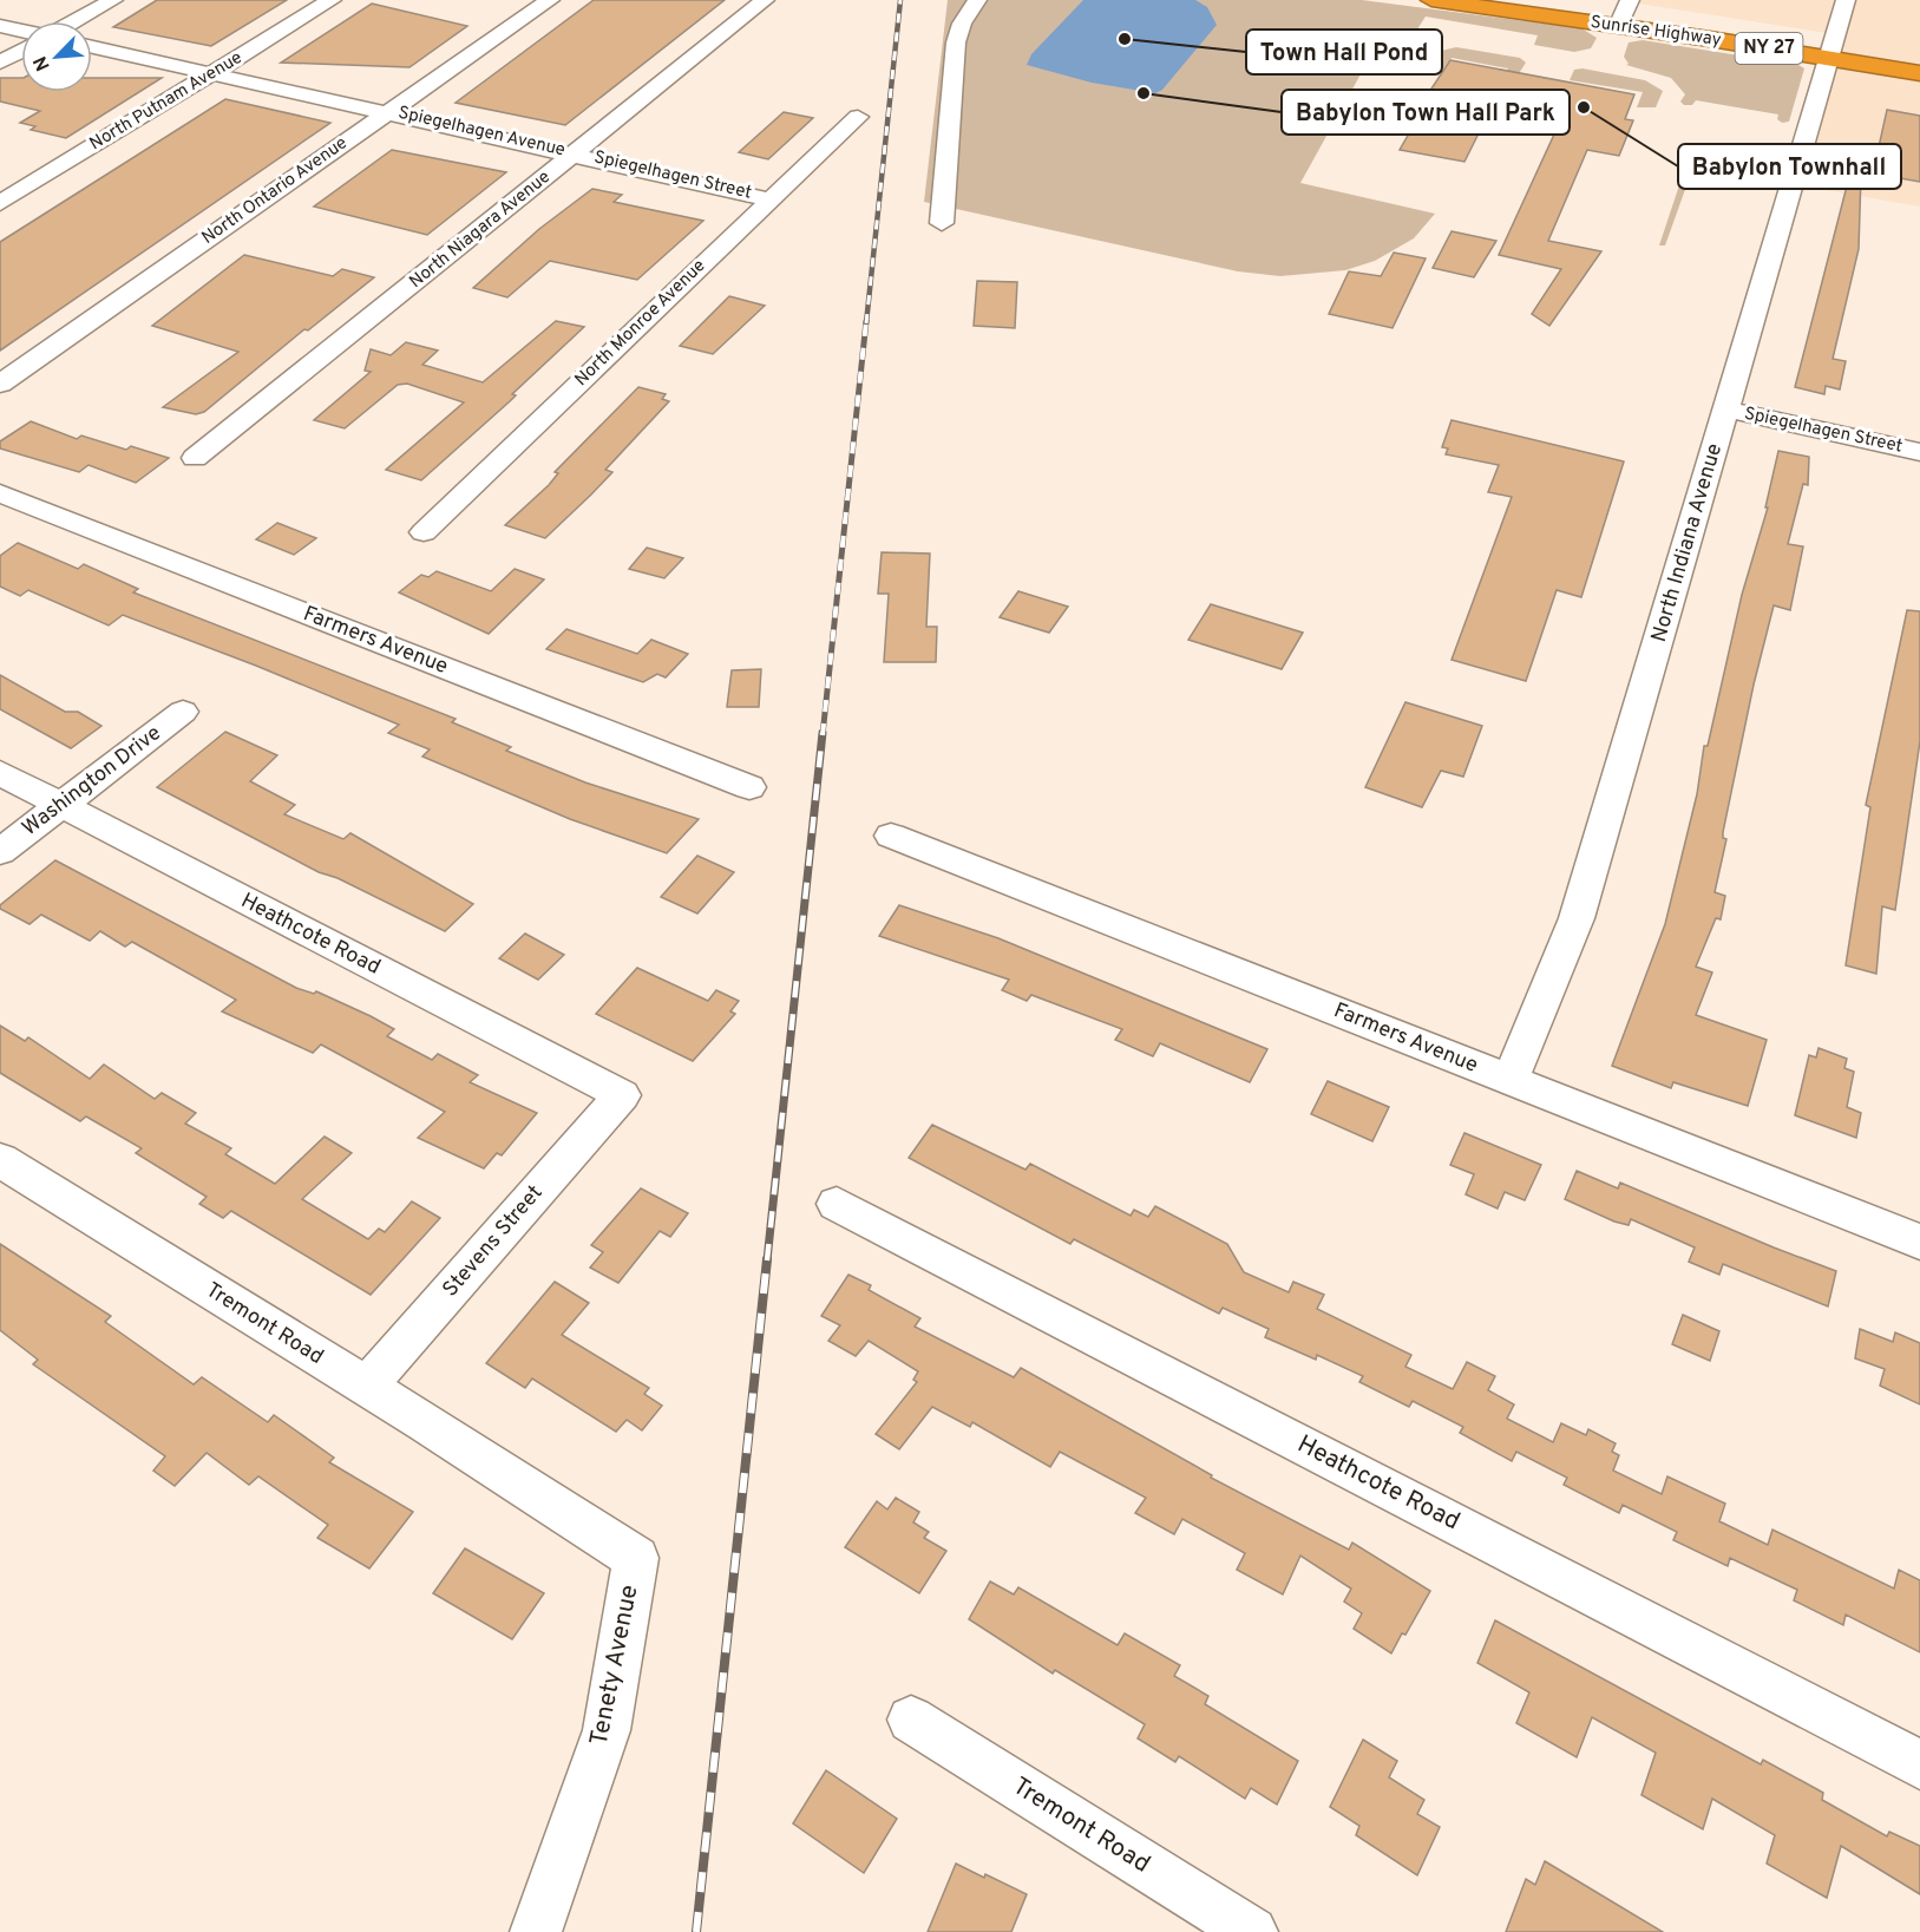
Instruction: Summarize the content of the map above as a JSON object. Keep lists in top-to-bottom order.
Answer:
{
  "streets": {
    "highway": ["Sunrise Highway", "NY 27"],
    "street": [
      "North Putnam Avenue",
      "Spiegelhagen Avenue",
      "Spiegelhagen Street",
      "North Ontario Avenue",
      "North Niagara Avenue",
      "North Monroe Avenue",
      "North Indiana Avenue",
      "Farmers Avenue",
      "Washington Drive",
      "Heathcote Road",
      "Stevens Street",
      "Tremont Road",
      "Tenety Avenue"
    ]
  },
  "crossings": [
    ["Sunrise Highway", "North Indiana Avenue"],
    ["Spiegelhagen Avenue", "Spiegelhagen Street"],
    ["Spiegelhagen Avenue", "North Ontario Avenue"],
    ["Spiegelhagen Avenue", "North Niagara Avenue"],
    ["Spiegelhagen Street", "North Niagara Avenue"],
    ["Spiegelhagen Street", "North Monroe Avenue"],
    ["Spiegelhagen Street", "North Indiana Avenue"],
    ["North Indiana Avenue", "Farmers Avenue"],
    ["Washington Drive", "Heathcote Road"],
    ["Heathcote Road", "Stevens Street"],
    ["Stevens Street", "Tremont Road"],
    ["Tremont Road", "Tenety Avenue"]
  ],
  "places": ["Town Hall Pond", "Babylon Town Hall Park", "Babylon Townhall"],
  "north": "bottom left"
}
